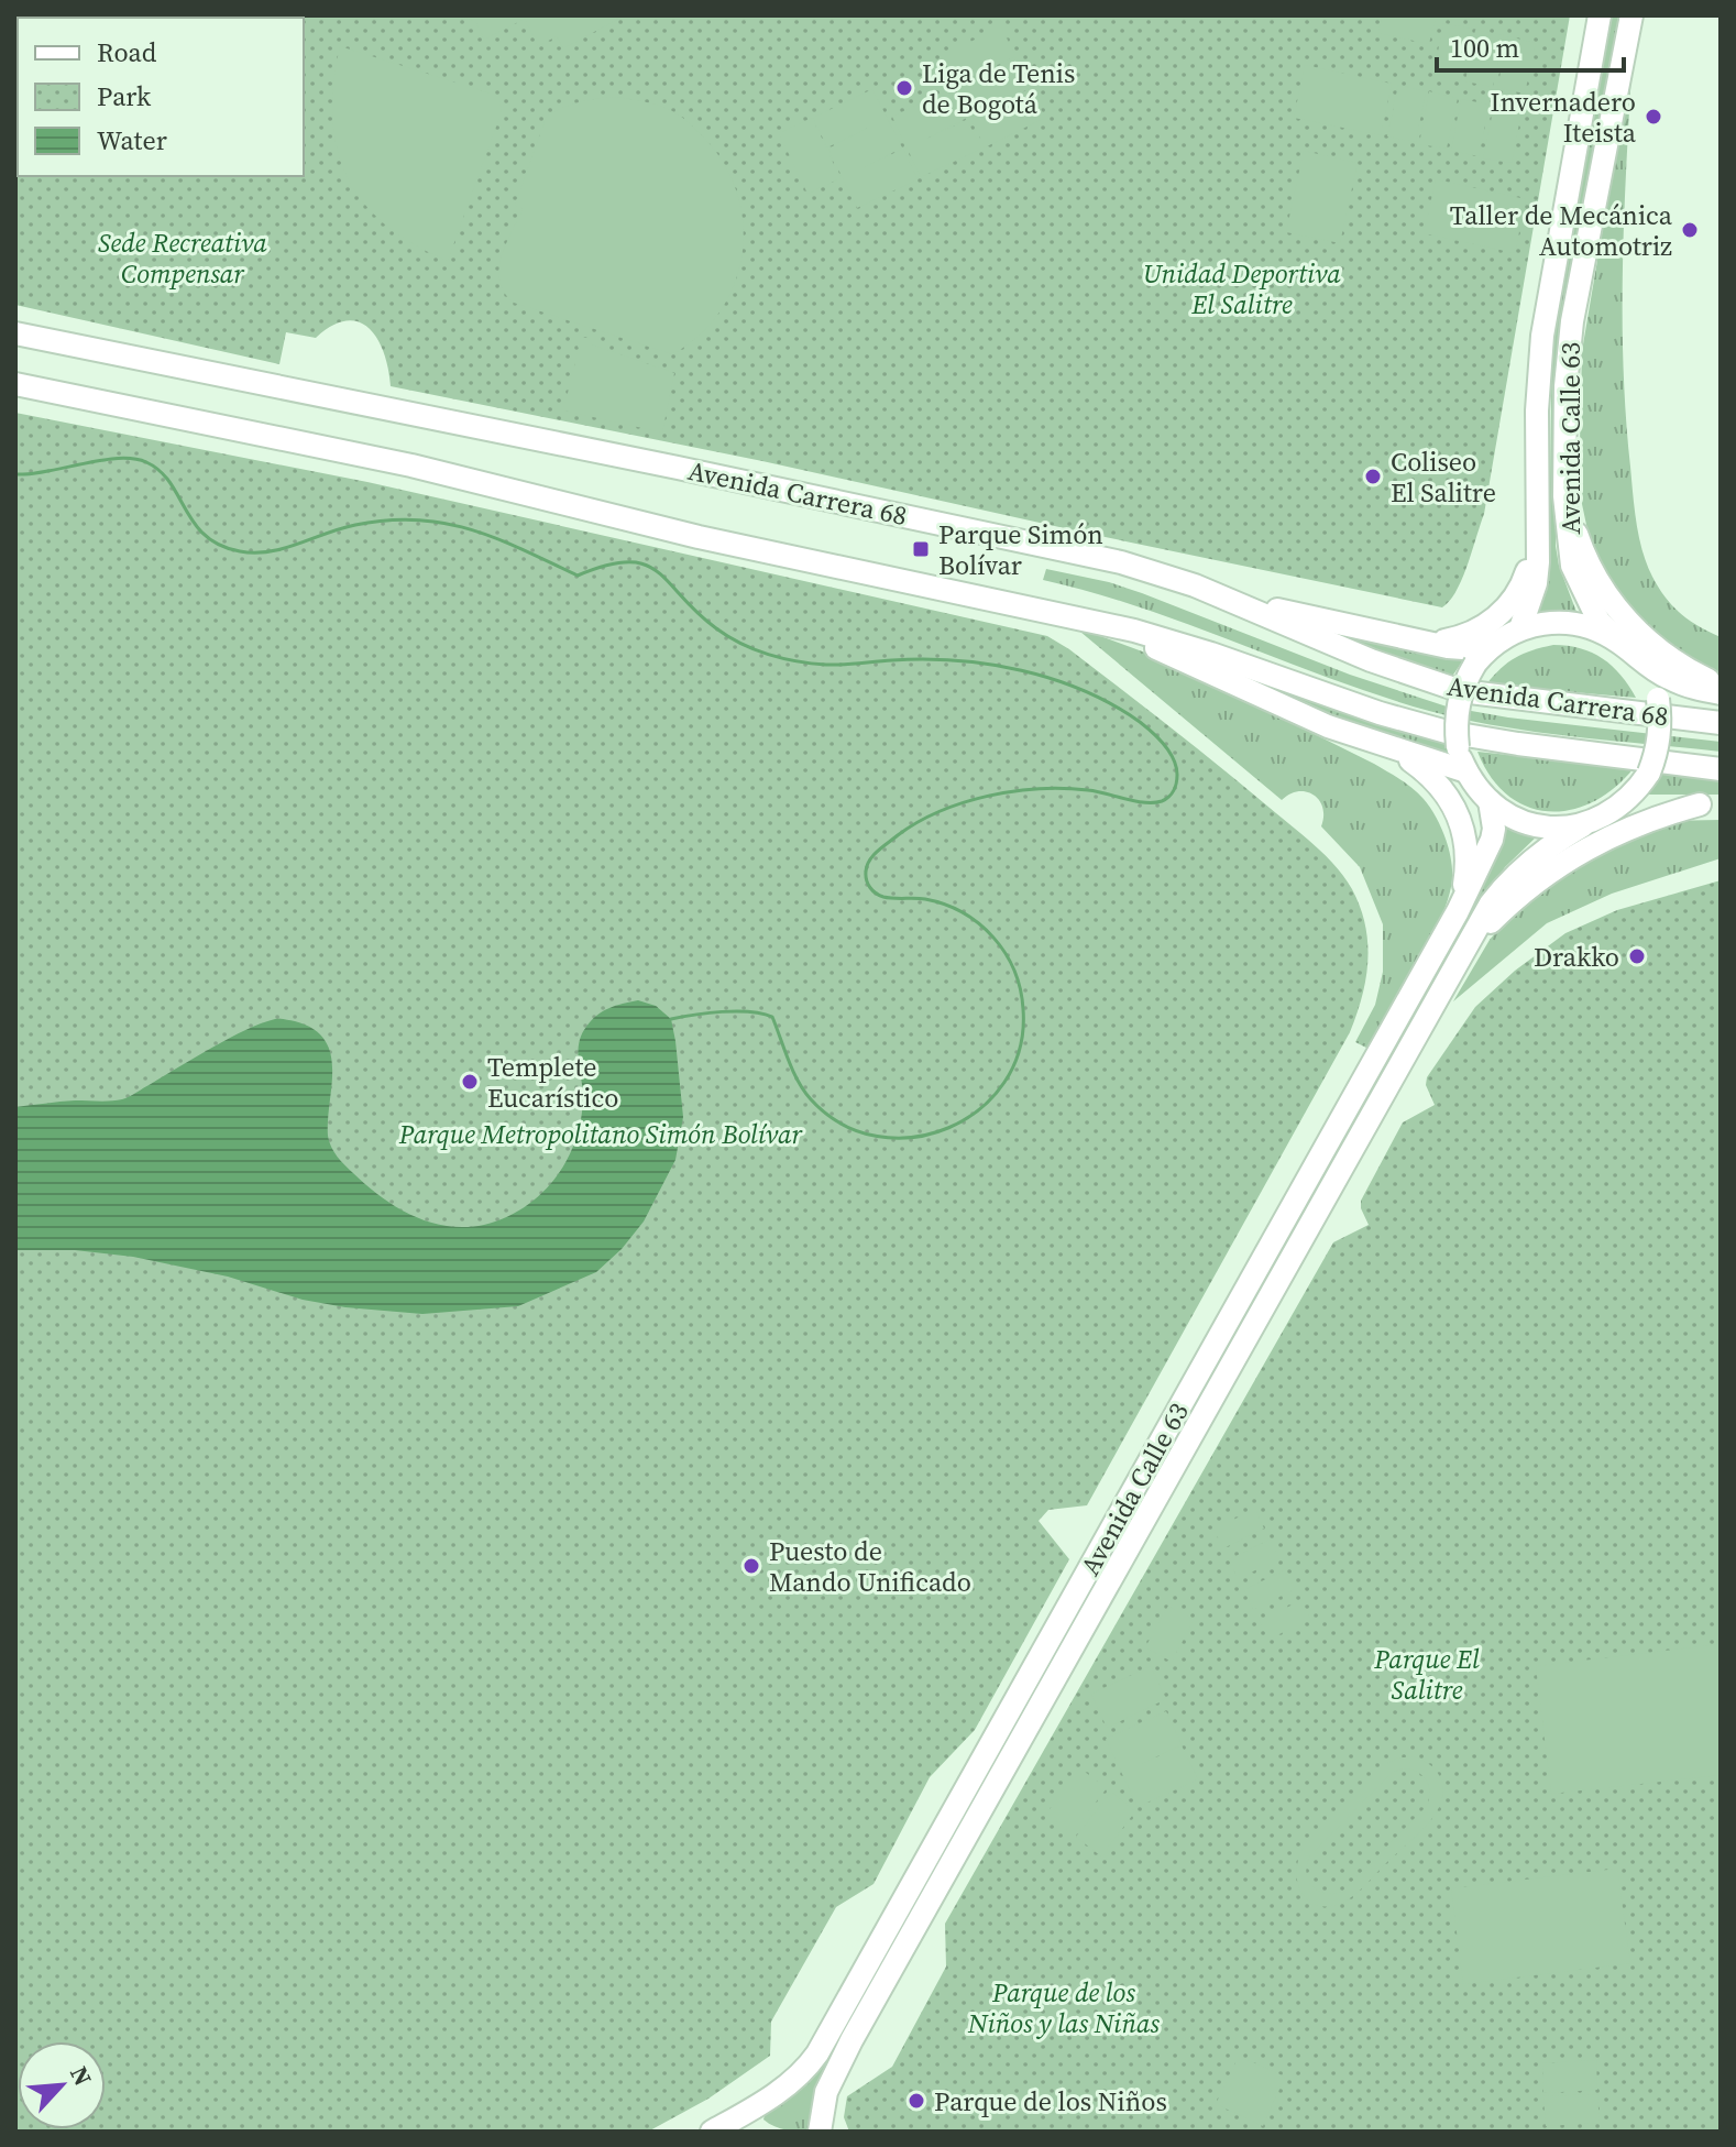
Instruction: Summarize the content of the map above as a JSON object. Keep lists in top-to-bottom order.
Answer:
{
  "streets": {
    "main road": ["Avenida Calle 63", "Avenida Carrera 68"]
  },
  "parks": [
    "Sede Recreativa Compensar",
    "Unidad Deportiva El Salitre",
    "Parque Metropolitano Simón Bolívar",
    "Parque El Salitre",
    "Parque de los Niños y las Niñas"
  ],
  "places": {
    "other": [
      "Liga de Tenis de Bogotá",
      "Invernadero Iteista",
      "Taller de Mecánica Automotriz",
      "Coliseo El Salitre",
      "Drakko",
      "Templete Eucarístico",
      "Puesto de Mando Unificado",
      "Parque de los Niños"
    ],
    "transit": ["Parque Simón Bolívar"]
  },
  "legend": ["Road", "Park", "Water"],
  "scale_bar": "100 m",
  "north": "top right"
}
